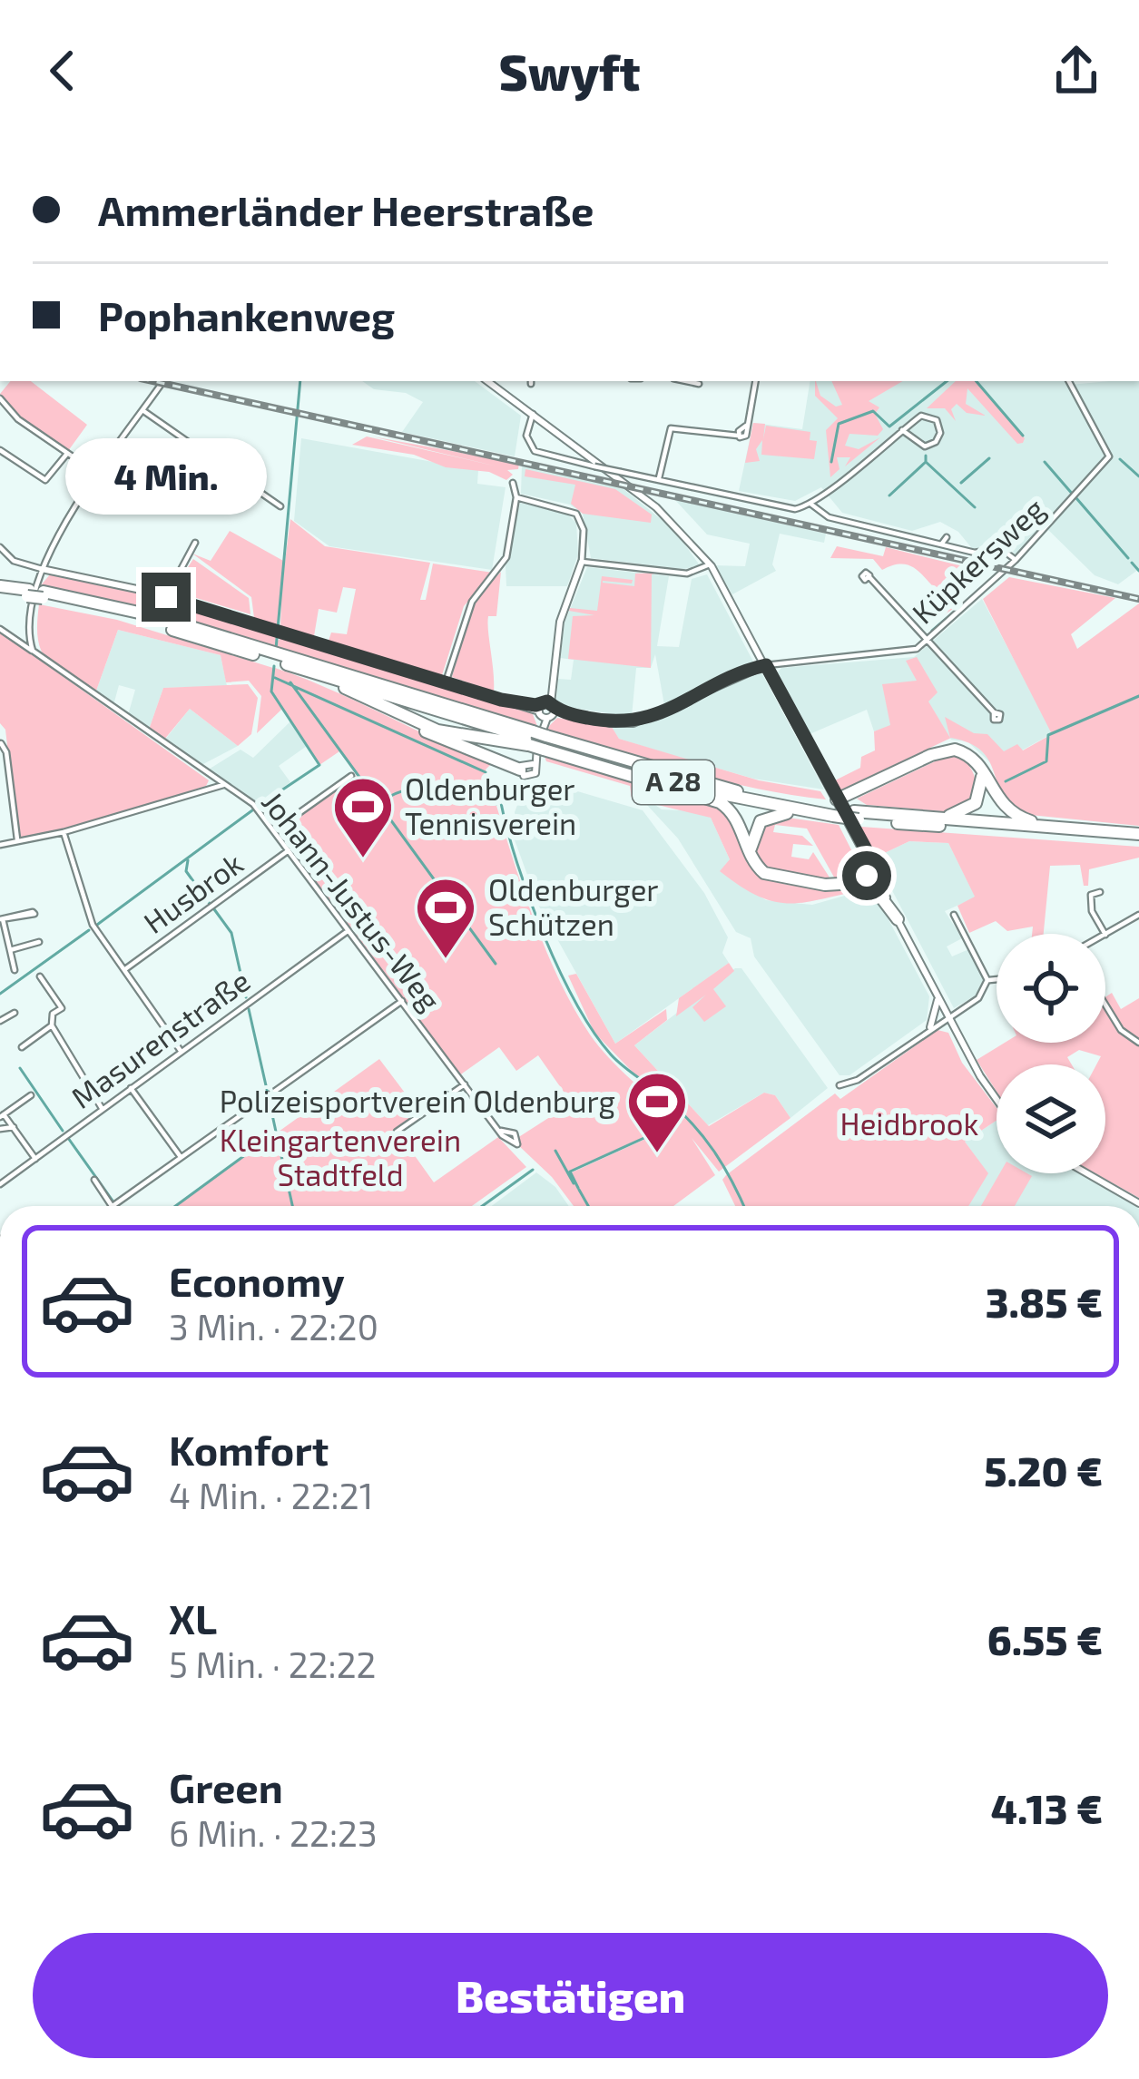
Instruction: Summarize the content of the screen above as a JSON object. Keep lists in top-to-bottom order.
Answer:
{
  "streets": {
    "highway": ["A 28"],
    "street": [
      "Küpkersweg",
      "Husbrok",
      "Johann-Justus-Weg",
      "Masurenstraße"
    ]
  },
  "crossings": [
    ["Husbrok", "Johann-Justus-Weg"],
    ["Johann-Justus-Weg", "Masurenstraße"]
  ],
  "parks": ["Heidbrook", "Kleingartenverein Stadtfeld"],
  "places": {
    "sports": ["Oldenburger Tennisverein", "Oldenburger Schützen", "Polizeisportverein Oldenburg"]
  },
  "page": {
    "header": "Swyft",
    "banner": ["Ammerländer Heerstraße", "Pophankenweg"],
    "bubble": "4 Min.",
    "list": [
      {
        "name": "Economy",
        "note": "3 Min. · 22:20",
        "value": "3.85 €"
      },
      {
        "name": "Komfort",
        "note": "4 Min. · 22:21",
        "value": "5.20 €"
      },
      {
        "name": "XL",
        "note": "5 Min. · 22:22",
        "value": "6.55 €"
      },
      {
        "name": "Green",
        "note": "6 Min. · 22:23",
        "value": "4.13 €"
      }
    ],
    "buttons": "Bestätigen"
  }
}
